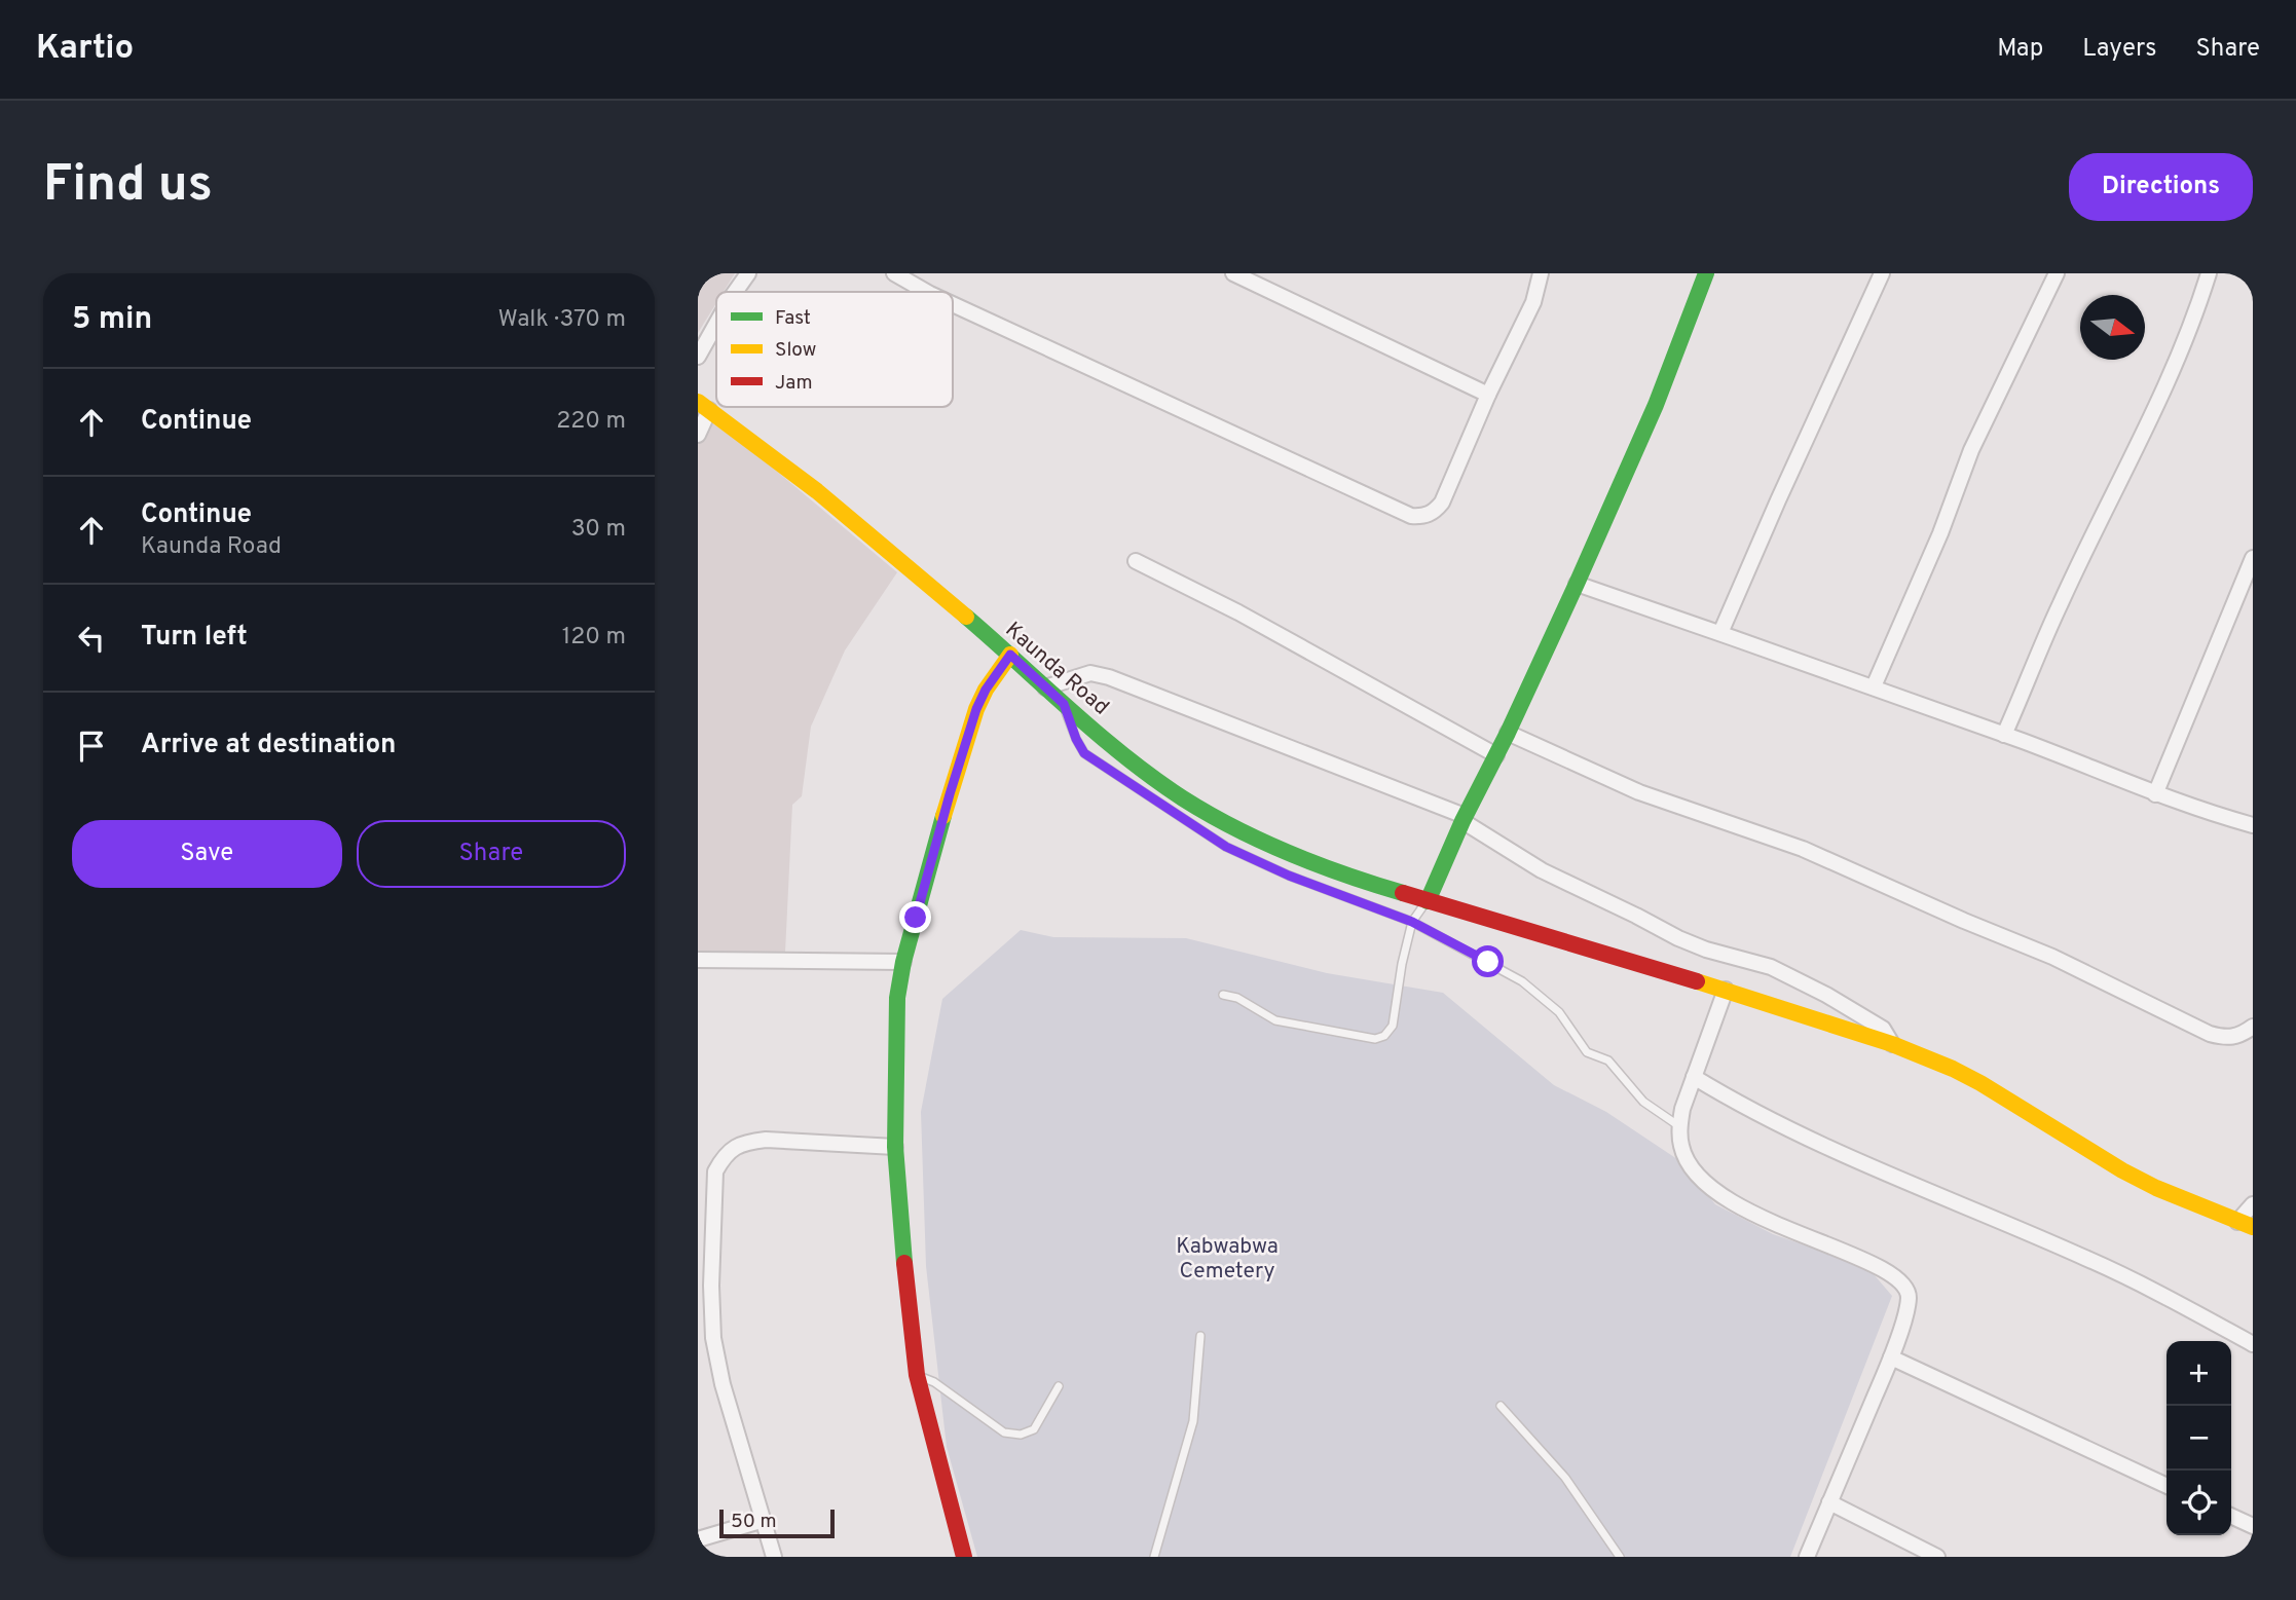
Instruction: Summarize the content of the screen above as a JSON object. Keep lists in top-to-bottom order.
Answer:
{
  "streets": {
    "street": ["Kaunda Road"]
  },
  "parks": ["Kabwabwa Cemetery"],
  "legend": ["Fast", "Slow", "Jam"],
  "scale_bar": "50 m",
  "north": "right",
  "page": {
    "header": "Kartio",
    "nav": ["Map", "Layers", "Share"],
    "buttons": [
      "Directions",
      ["Save", "Share"]
    ],
    "title": "Find us",
    "heading": ["5 min", "Walk · 370 m"],
    "list": [
      ["Continue", "220 m"],
      ["Continue", "Kaunda Road", "30 m"],
      ["Turn left", "120 m"],
      "Arrive at destination"
    ],
    "map_buttons": ["+", "−"],
    "scale": "50 m"
  }
}
